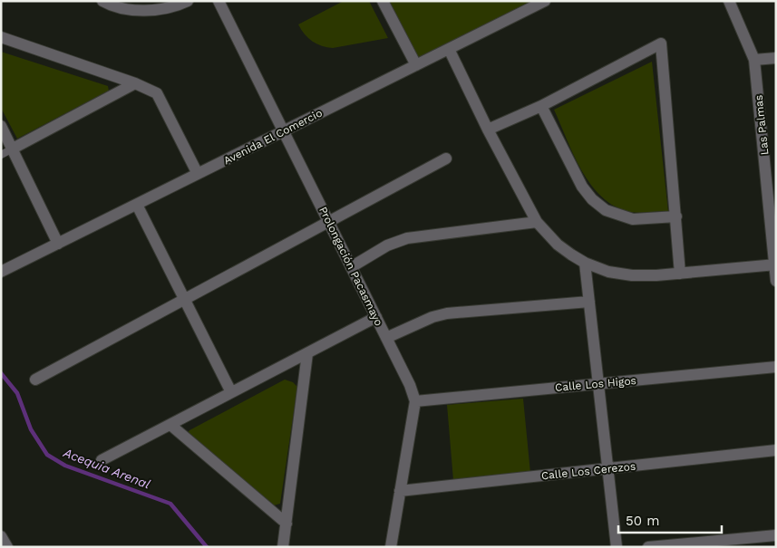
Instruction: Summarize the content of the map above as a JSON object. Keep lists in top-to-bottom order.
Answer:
{
  "streets": {
    "street": [
      "Las Palmas",
      "Avenida El Comercio",
      "Prolongación Pacasmayo",
      "Calle Los Higos",
      "Calle Los Cerezos"
    ]
  },
  "crossings": [
    ["Avenida El Comercio", "Prolongación Pacasmayo"],
    ["Prolongación Pacasmayo", "Calle Los Higos"]
  ],
  "water": ["Acequia Arenal"],
  "scale_bar": "50 m"
}
